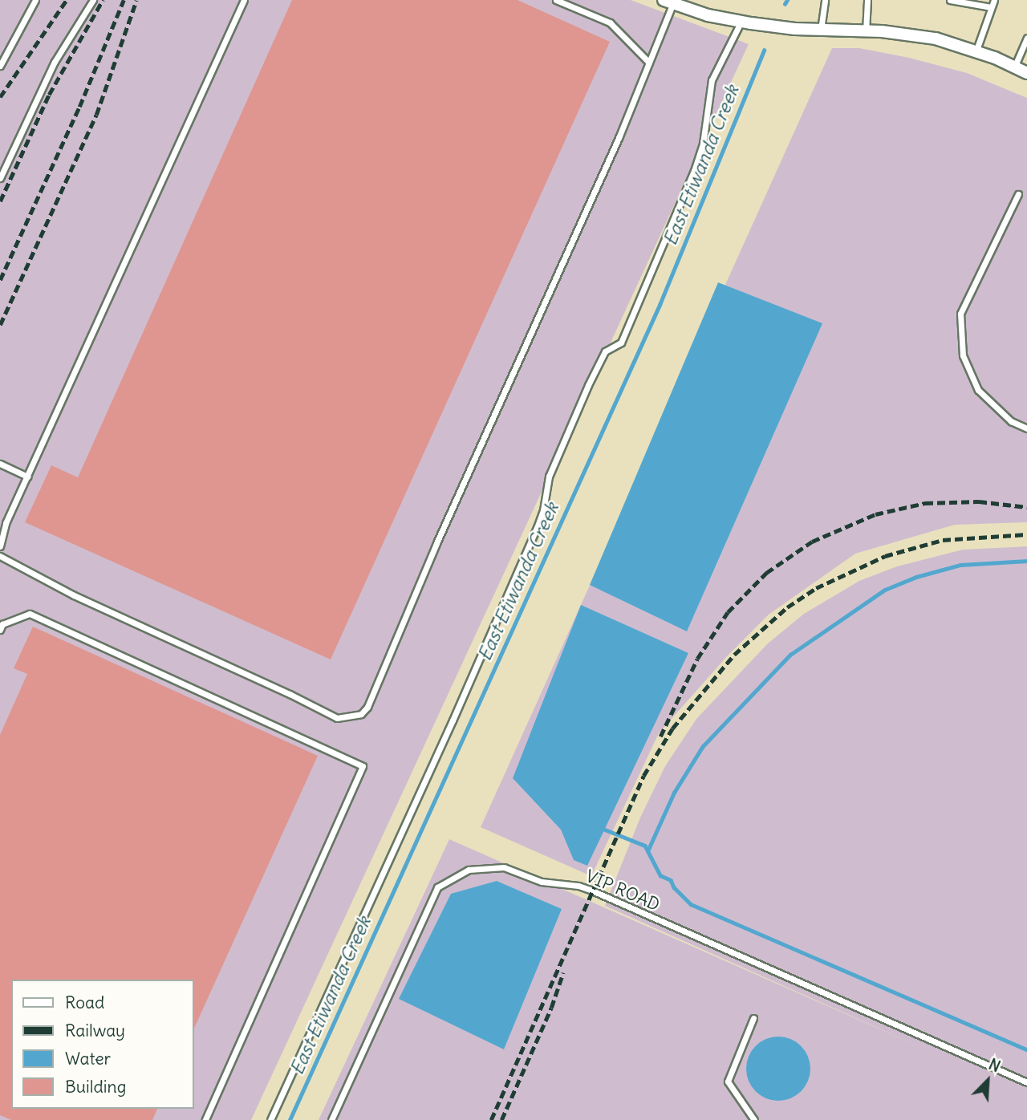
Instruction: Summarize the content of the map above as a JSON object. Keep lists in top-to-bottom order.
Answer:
{
  "streets": {
    "lane": ["VIP ROAD"]
  },
  "water": ["East Etiwanda Creek"],
  "legend": [
    "Road",
    "Railway",
    "Water",
    "Building"
  ],
  "north": "top right"
}
